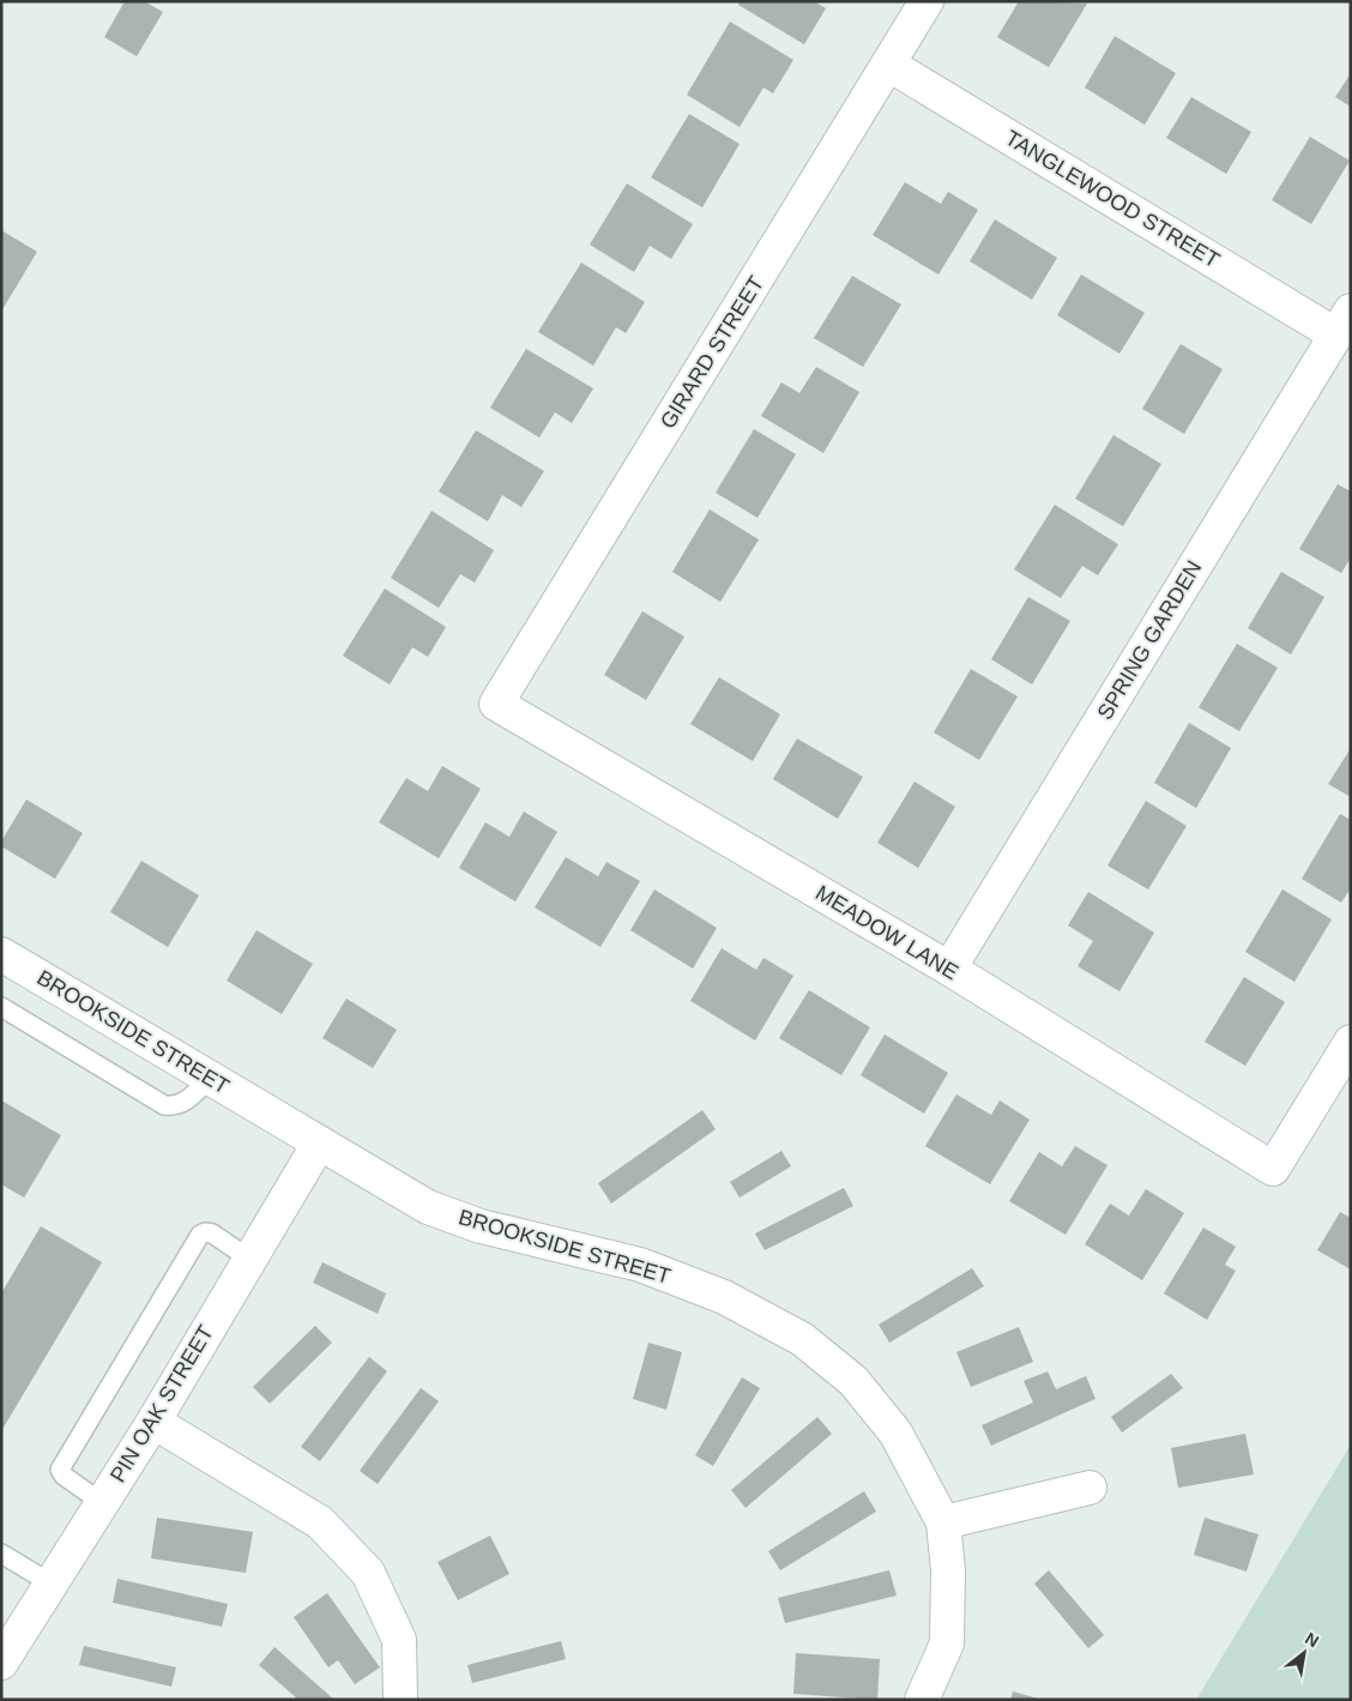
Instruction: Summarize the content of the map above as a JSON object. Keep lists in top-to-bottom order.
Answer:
{
  "streets": {
    "street": [
      "TANGLEWOOD STREET",
      "GIRARD STREET",
      "SPRING GARDEN",
      "MEADOW LANE",
      "BROOKSIDE STREET",
      "PIN OAK STREET"
    ]
  },
  "crossings": [
    ["TANGLEWOOD STREET", "GIRARD STREET"],
    ["TANGLEWOOD STREET", "SPRING GARDEN"],
    ["GIRARD STREET", "MEADOW LANE"],
    ["SPRING GARDEN", "MEADOW LANE"],
    ["BROOKSIDE STREET", "PIN OAK STREET"]
  ],
  "north": "top right"
}
